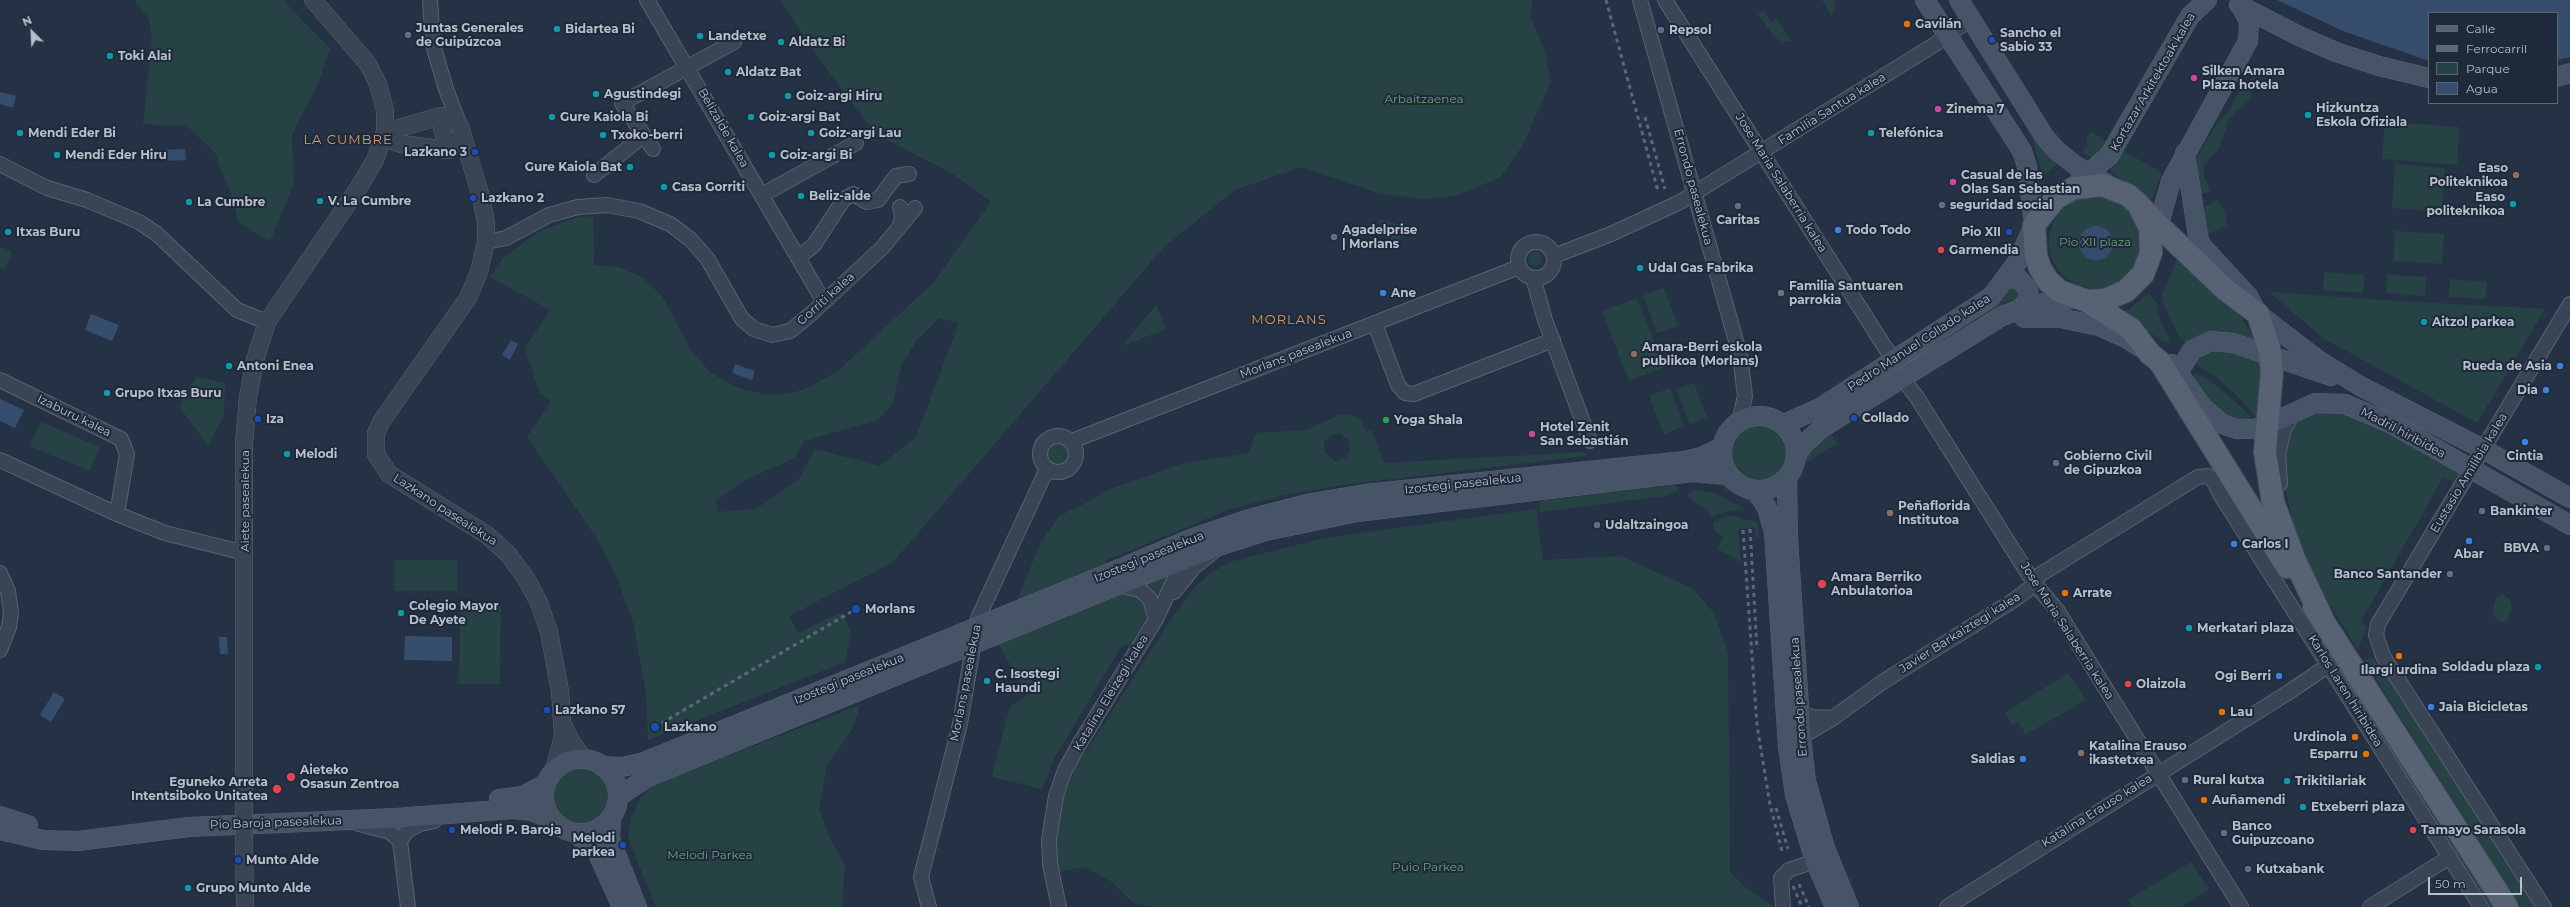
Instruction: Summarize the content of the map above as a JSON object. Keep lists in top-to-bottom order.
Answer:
{
  "streets": {
    "main road": [
      "Kortazar Arkitektoak kalea",
      "Errondo pasealekua",
      "Pedro Manuel Collado kalea",
      "Madril hiribidea",
      "Izostegi pasealekua",
      "Karlos I.aren hiribidea",
      "Pio Baroja pasealekua"
    ],
    "street": [
      "Familia Santua kalea",
      "Belizalde kalea",
      "Jose Maria Salaberria kalea",
      "Gorriti kalea",
      "Morlans pasealekua",
      "Izaburu kalea",
      "Eustasio Amilibia kalea",
      "Aiete pasealekua",
      "Lazkano pasealekua",
      "Javier Barkaiztegi kalea",
      "Katalina Eleizegi kalea",
      "Katalina Erauso kalea"
    ]
  },
  "crossings": [
    ["Kortazar Arkitektoak kalea", "Pedro Manuel Collado kalea"],
    ["Kortazar Arkitektoak kalea", "Madril hiribidea"],
    ["Familia Santua kalea", "Jose Maria Salaberria kalea"],
    ["Familia Santua kalea", "Errondo pasealekua"],
    ["Belizalde kalea", "Gorriti kalea"],
    ["Jose Maria Salaberria kalea", "Pedro Manuel Collado kalea"],
    ["Jose Maria Salaberria kalea", "Javier Barkaiztegi kalea"],
    ["Jose Maria Salaberria kalea", "Katalina Erauso kalea"],
    ["Errondo pasealekua", "Pedro Manuel Collado kalea"],
    ["Errondo pasealekua", "Izostegi pasealekua"],
    ["Errondo pasealekua", "Javier Barkaiztegi kalea"],
    ["Gorriti kalea", "Lazkano pasealekua"],
    ["Pedro Manuel Collado kalea", "Madril hiribidea"],
    ["Pedro Manuel Collado kalea", "Izostegi pasealekua"],
    ["Madril hiribidea", "Eustasio Amilibia kalea"],
    ["Madril hiribidea", "Karlos I.aren hiribidea"],
    ["Izostegi pasealekua", "Katalina Eleizegi kalea"],
    ["Izostegi pasealekua", "Pio Baroja pasealekua"],
    ["Javier Barkaiztegi kalea", "Karlos I.aren hiribidea"],
    ["Karlos I.aren hiribidea", "Katalina Erauso kalea"]
  ],
  "districts": ["LA CUMBRE", "MORLANS"],
  "parks": [
    "Arbaitzaenea",
    "Pio XII plaza",
    "Melodi Parkea",
    "Puio Parkea"
  ],
  "places": [
    "Gavilán",
    "Bidartea Bi",
    "Repsol",
    "Juntas Generales de Guipúzcoa",
    "Landetxe",
    "Sancho el Sabio 33",
    "Aldatz Bi",
    "Toki Alai",
    "Aldatz Bat",
    "Silken Amara Plaza hotela",
    "Agustindegi",
    "Goiz-argi Hiru",
    "Zinema 7",
    "Hizkuntza Eskola Ofiziala",
    "Gure Kaiola Bi",
    "Goiz-argi Bat",
    "Mendi Eder Bi",
    "Goiz-argi Lau",
    "Telefónica",
    "Txoko-berri",
    "Lazkano 3",
    "Mendi Eder Hiru",
    "Goiz-argi Bi",
    "Gure Kaiola Bat",
    "Easo Politeknikoa",
    "Casual de las Olas San Sebastian",
    "Casa Gorriti",
    "Beliz-alde",
    "Lazkano 2",
    "V. La Cumbre",
    "La Cumbre",
    "Easo politeknikoa",
    "seguridad social",
    "Caritas",
    "Todo Todo",
    "Itxas Buru",
    "Pio XII",
    "Agadelprise | Morlans",
    "Garmendia",
    "Udal Gas Fabrika",
    "Ane",
    "Familia Santuaren parrokia",
    "Aitzol parkea",
    "Amara-Berri eskola publikoa (Morlans)",
    "Antoni Enea",
    "Rueda de Asia",
    "Dia",
    "Grupo Itxas Buru",
    "Collado",
    "Iza",
    "Yoga Shala",
    "Hotel Zenit San Sebastián",
    "Cintia",
    "Melodi",
    "Gobierno Civil de Gipuzkoa",
    "Bankinter",
    "Peñaflorida Institutoa",
    "Udaltzaingoa",
    "Abar",
    "Carlos I",
    "BBVA",
    "Banco Santander",
    "Amara Berriko Anbulatorioa",
    "Arrate",
    "Morlans",
    "Colegio Mayor De Ayete",
    "Merkatari plaza",
    "Ilargi urdina",
    "Soldadu plaza",
    "Ogi Berri",
    "C. Isostegi Haundi",
    "Olaizola",
    "Jaia Bicicletas",
    "Lazkano 57",
    "Lau",
    "Lazkano",
    "Urdinola",
    "Katalina Erauso ikastetxea",
    "Esparru",
    "Saldias",
    "Aieteko Osasun Zentroa",
    "Rural kutxa",
    "Trikitilariak",
    "Eguneko Arreta Intentsiboko Unitatea",
    "Auñamendi",
    "Etxeberri plaza",
    "Melodi P. Baroja",
    "Tamayo Sarasola",
    "Banco Guipuzcoano",
    "Melodi parkea",
    "Munto Alde",
    "Kutxabank",
    "Grupo Munto Alde"
  ],
  "legend": [
    "Calle",
    "Ferrocarril",
    "Parque",
    "Agua"
  ],
  "scale_bar": "50 m",
  "north": "top left"
}
